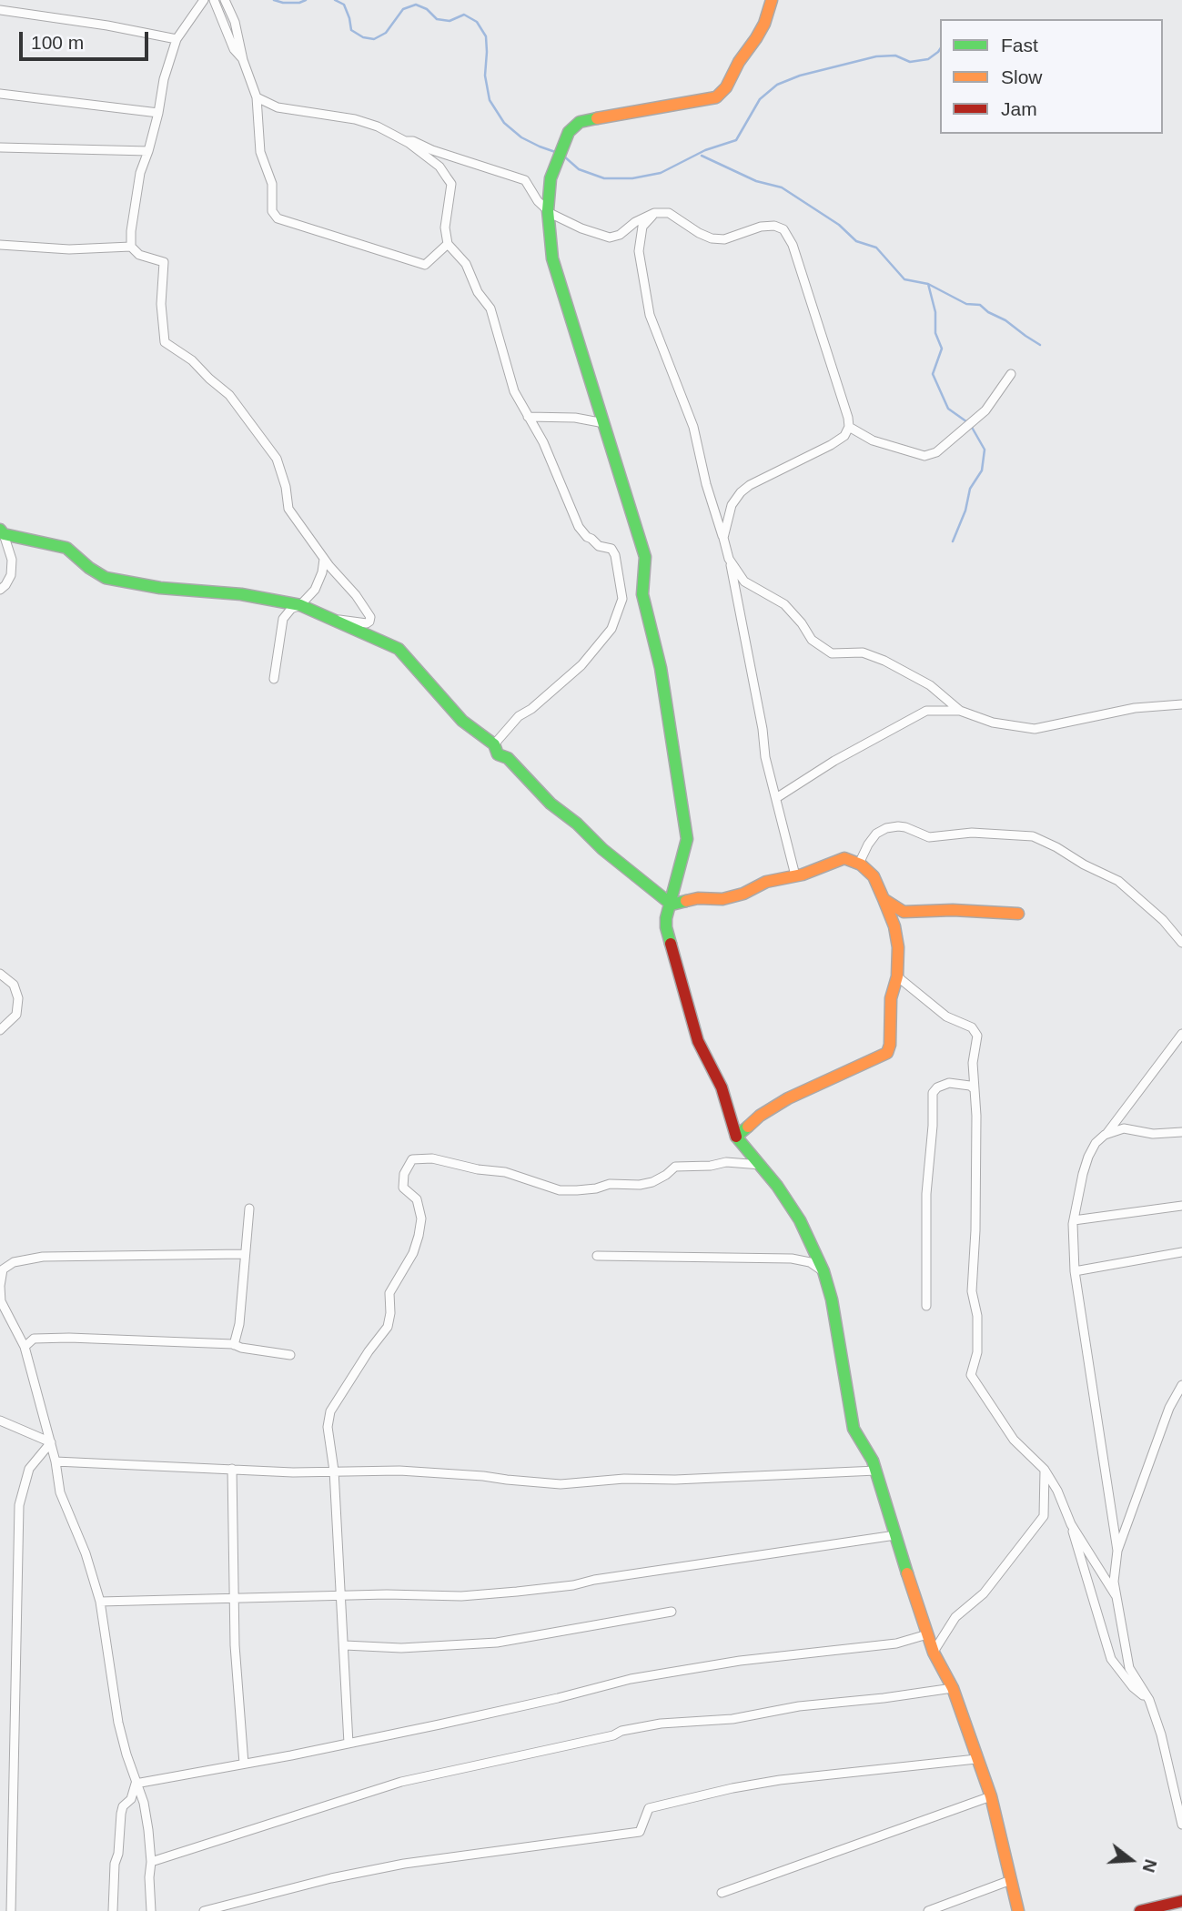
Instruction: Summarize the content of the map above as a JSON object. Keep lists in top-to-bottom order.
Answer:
{
  "legend": ["Fast", "Slow", "Jam"],
  "scale_bar": "100 m",
  "north": "right"
}
